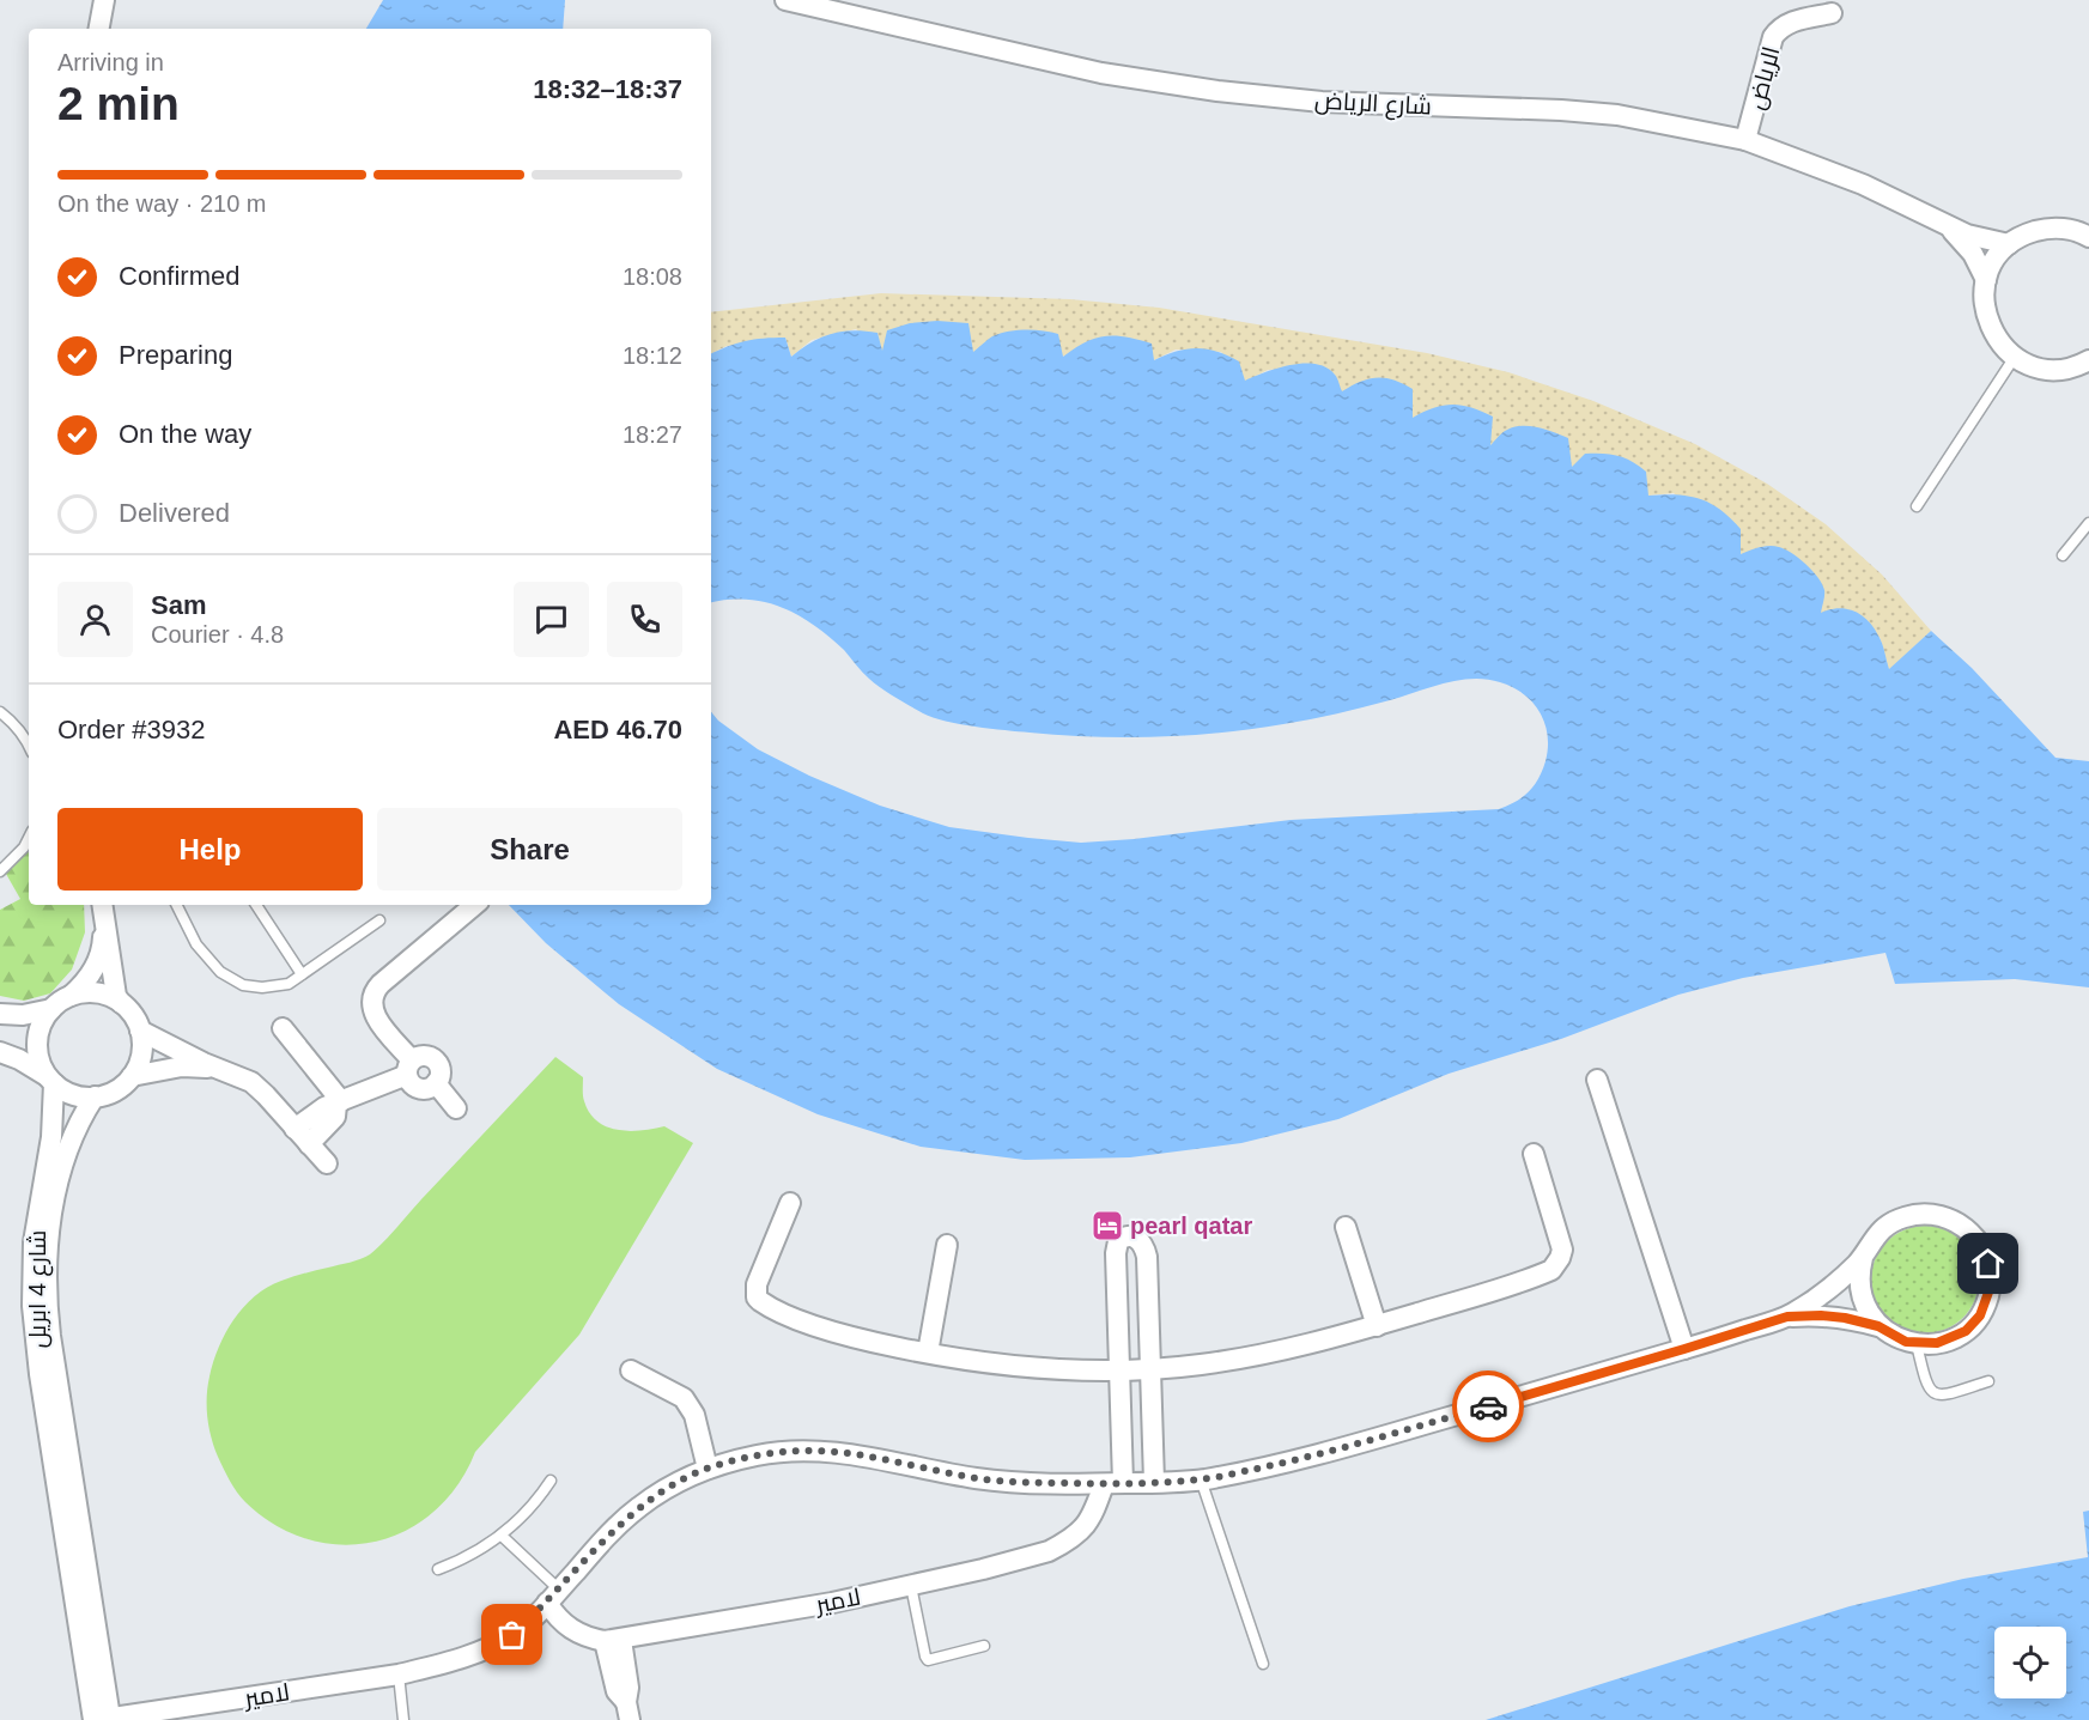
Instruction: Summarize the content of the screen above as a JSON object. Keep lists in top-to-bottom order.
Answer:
{
  "streets": {
    "street": [
      "الرياض",
      "شارع الرياض",
      "شارع 4 ابريل",
      "لامير"
    ]
  },
  "crossings": [
    ["الرياض", "شارع الرياض"],
    ["شارع 4 ابريل", "لامير"]
  ],
  "places": {
    "hotel": ["pearl qatar"]
  },
  "page": {
    "heading": ["2 min", "Arriving in", "18:32–18:37"],
    "panel": [
      "Sam",
      "Courier · 4.8",
      "Order #3932",
      "AED 46.70"
    ],
    "bar": "On the way · 210 m",
    "list": [
      ["Confirmed", "18:08"],
      ["Preparing", "18:12"],
      ["On the way", "18:27"],
      "Delivered"
    ],
    "buttons": ["Help", "Share"]
  }
}
